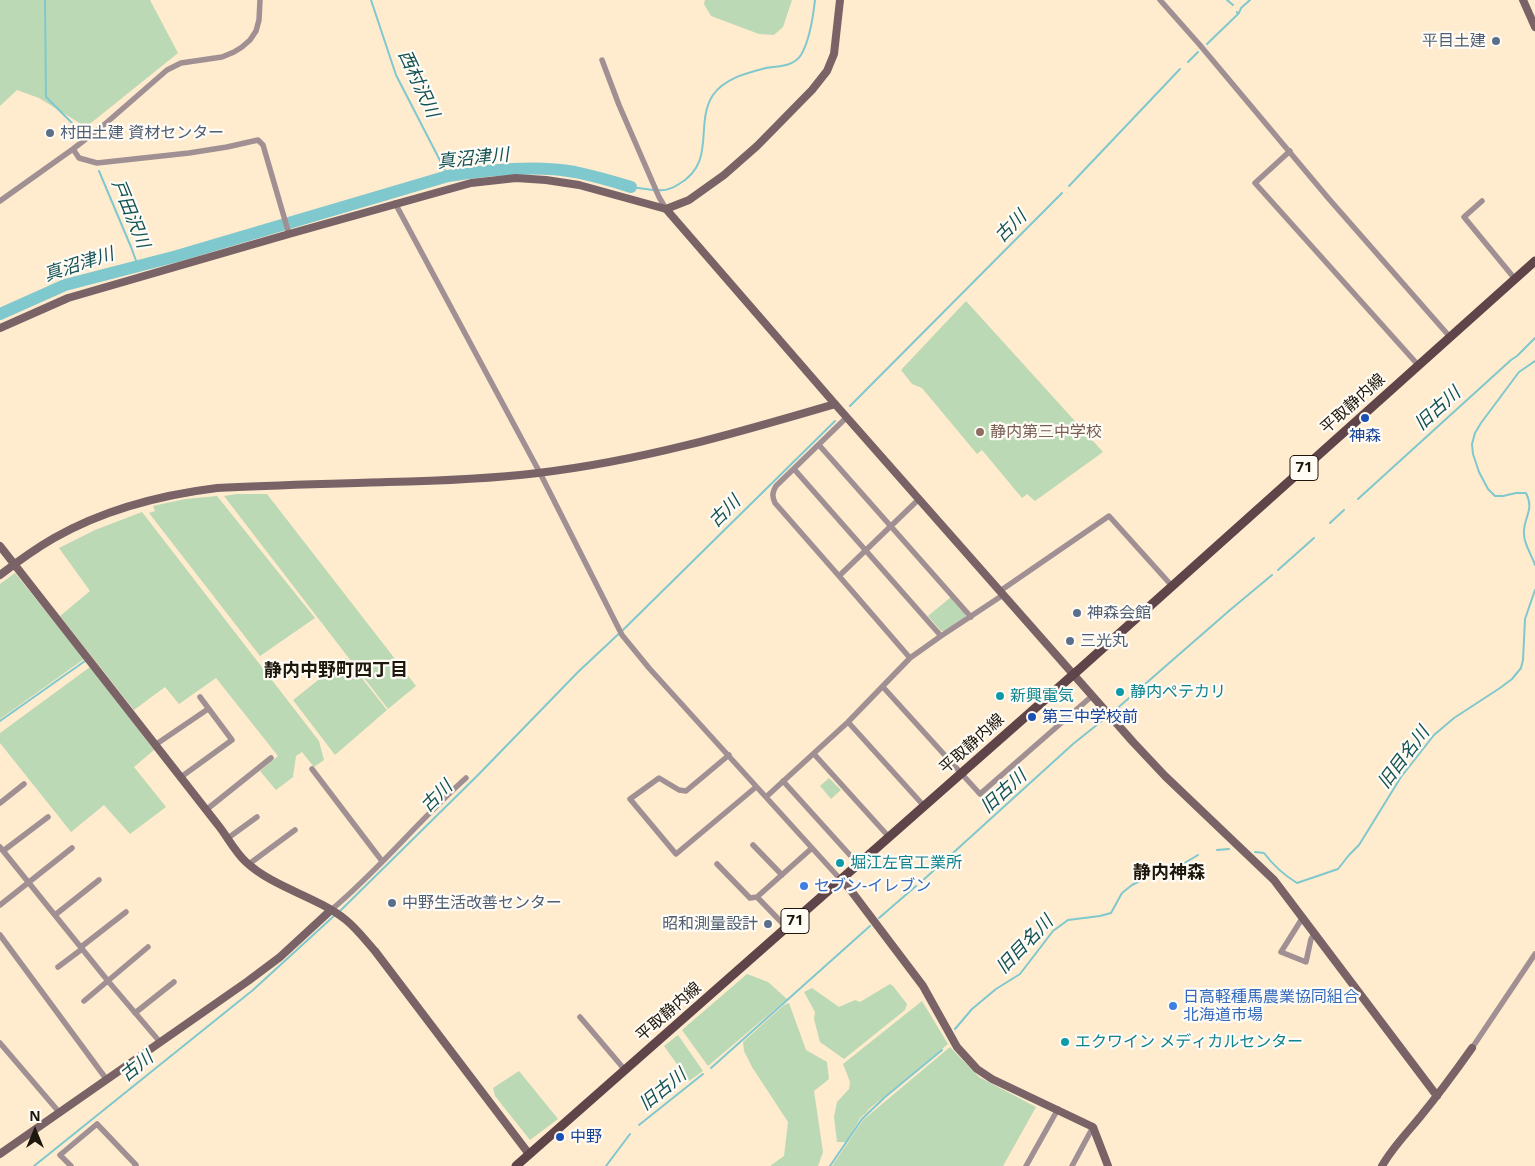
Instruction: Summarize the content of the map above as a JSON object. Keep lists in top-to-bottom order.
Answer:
{
  "streets": {
    "main road": ["平取静内線", "71"]
  },
  "districts": ["静内中野町四丁目", "静内神森"],
  "water": [
    "西村沢川",
    "真沼津川",
    "戸田沢川",
    "古川",
    "旧古川",
    "旧目名川"
  ],
  "places": [
    "平目土建",
    "村田土建 資材センター",
    "神森",
    "静内第三中学校",
    "神森会館",
    "三光丸",
    "静内ぺテカリ",
    "新興電気",
    "第三中学校前",
    "堀江左官工業所",
    "セブン-イレブン",
    "中野生活改善センター",
    "昭和測量設計",
    "日高軽種馬農業協同組合 北海道市場",
    "エクワイン メディカルセンター",
    "中野"
  ],
  "north": "top"
}
